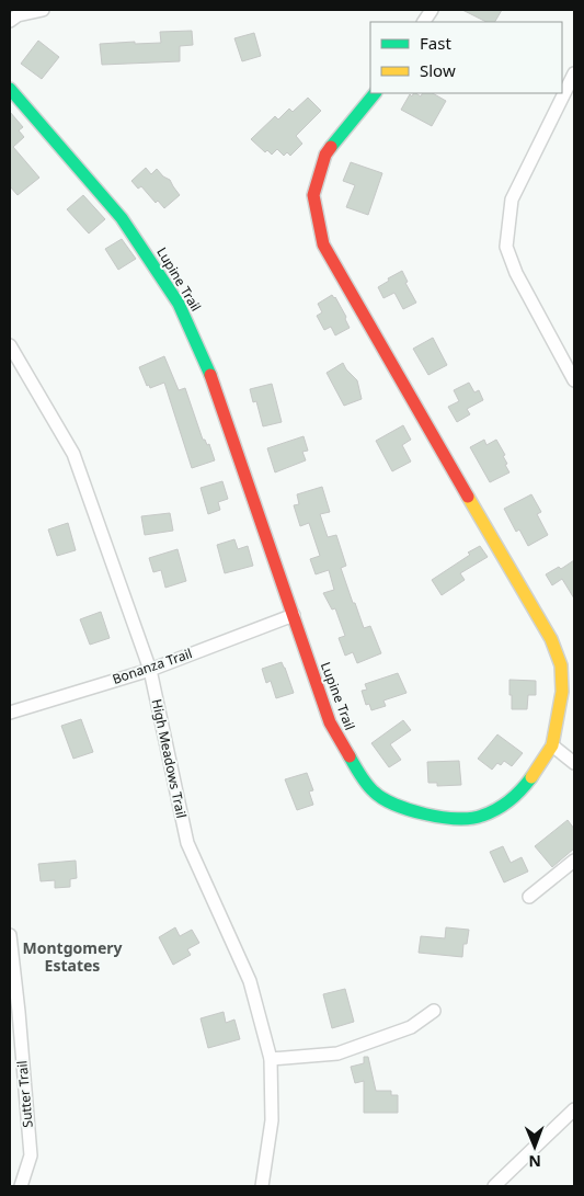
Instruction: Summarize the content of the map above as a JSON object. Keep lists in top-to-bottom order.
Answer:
{
  "streets": {
    "street": [
      "Lupine Trail",
      "Bonanza Trail",
      "High Meadows Trail",
      "Sutter Trail"
    ]
  },
  "crossings": [
    ["Lupine Trail", "Bonanza Trail"],
    ["Bonanza Trail", "High Meadows Trail"]
  ],
  "districts": ["Montgomery Estates"],
  "legend": ["Fast", "Slow"],
  "north": "bottom"
}
